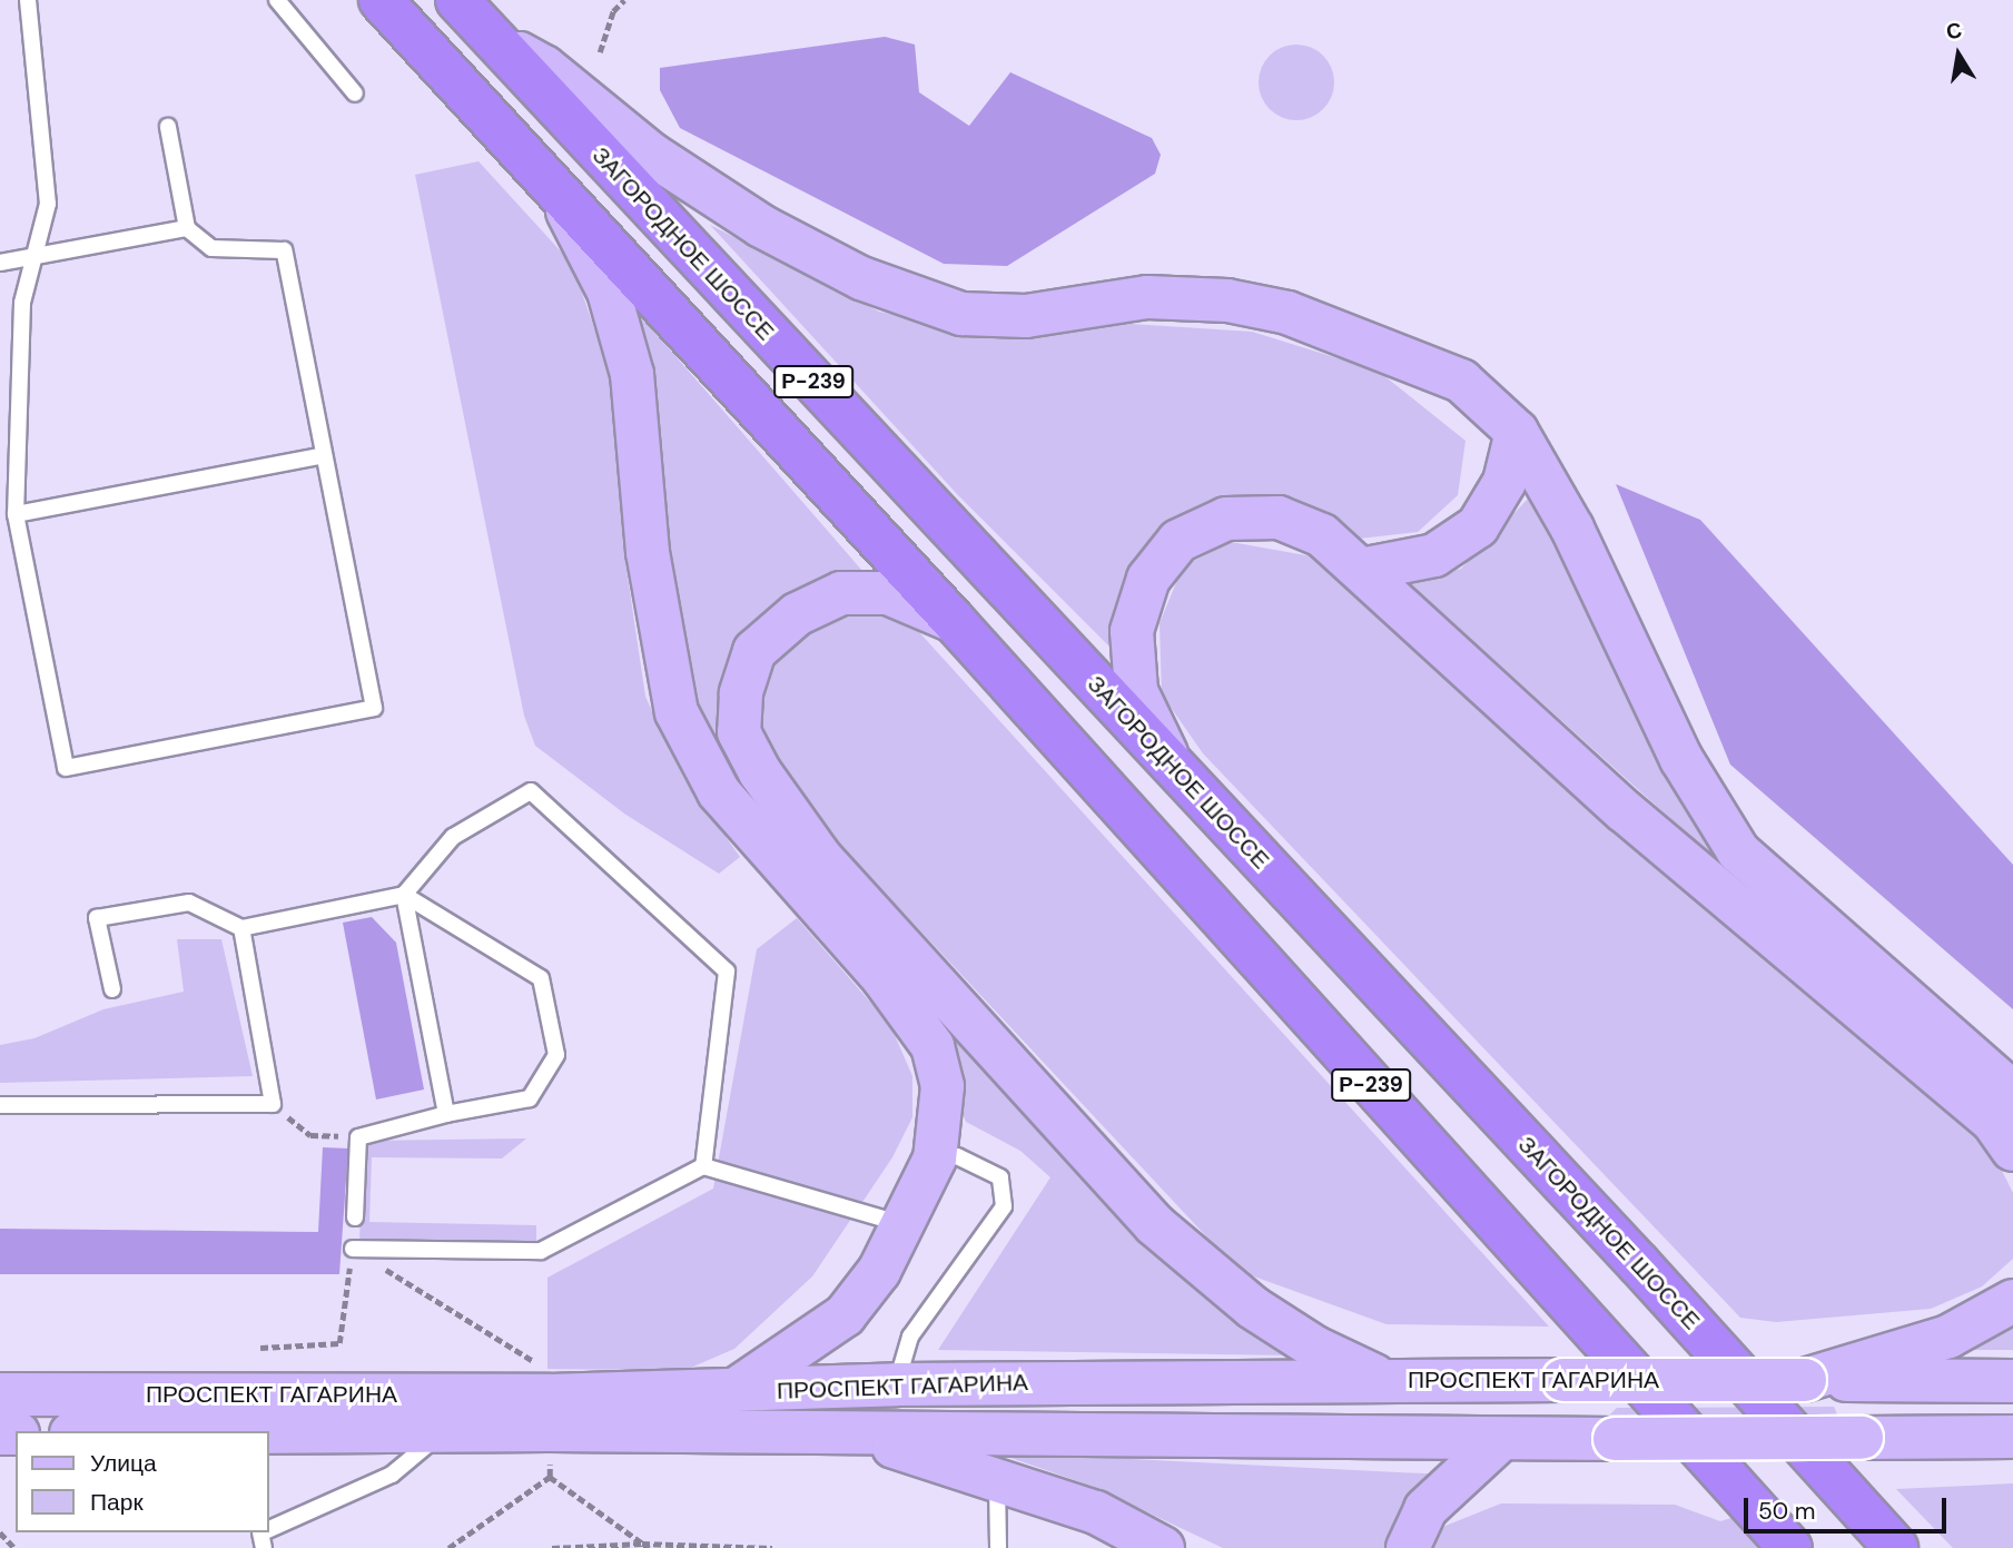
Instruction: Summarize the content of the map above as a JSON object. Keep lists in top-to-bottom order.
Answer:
{
  "streets": {
    "highway": ["ЗАГОРОДНОЕ ШОССЕ", "Р-239"],
    "main road": ["ПРОСПЕКТ ГАГАРИНА"]
  },
  "legend": ["Улица", "Парк"],
  "scale_bar": "50 m",
  "north": "top"
}
